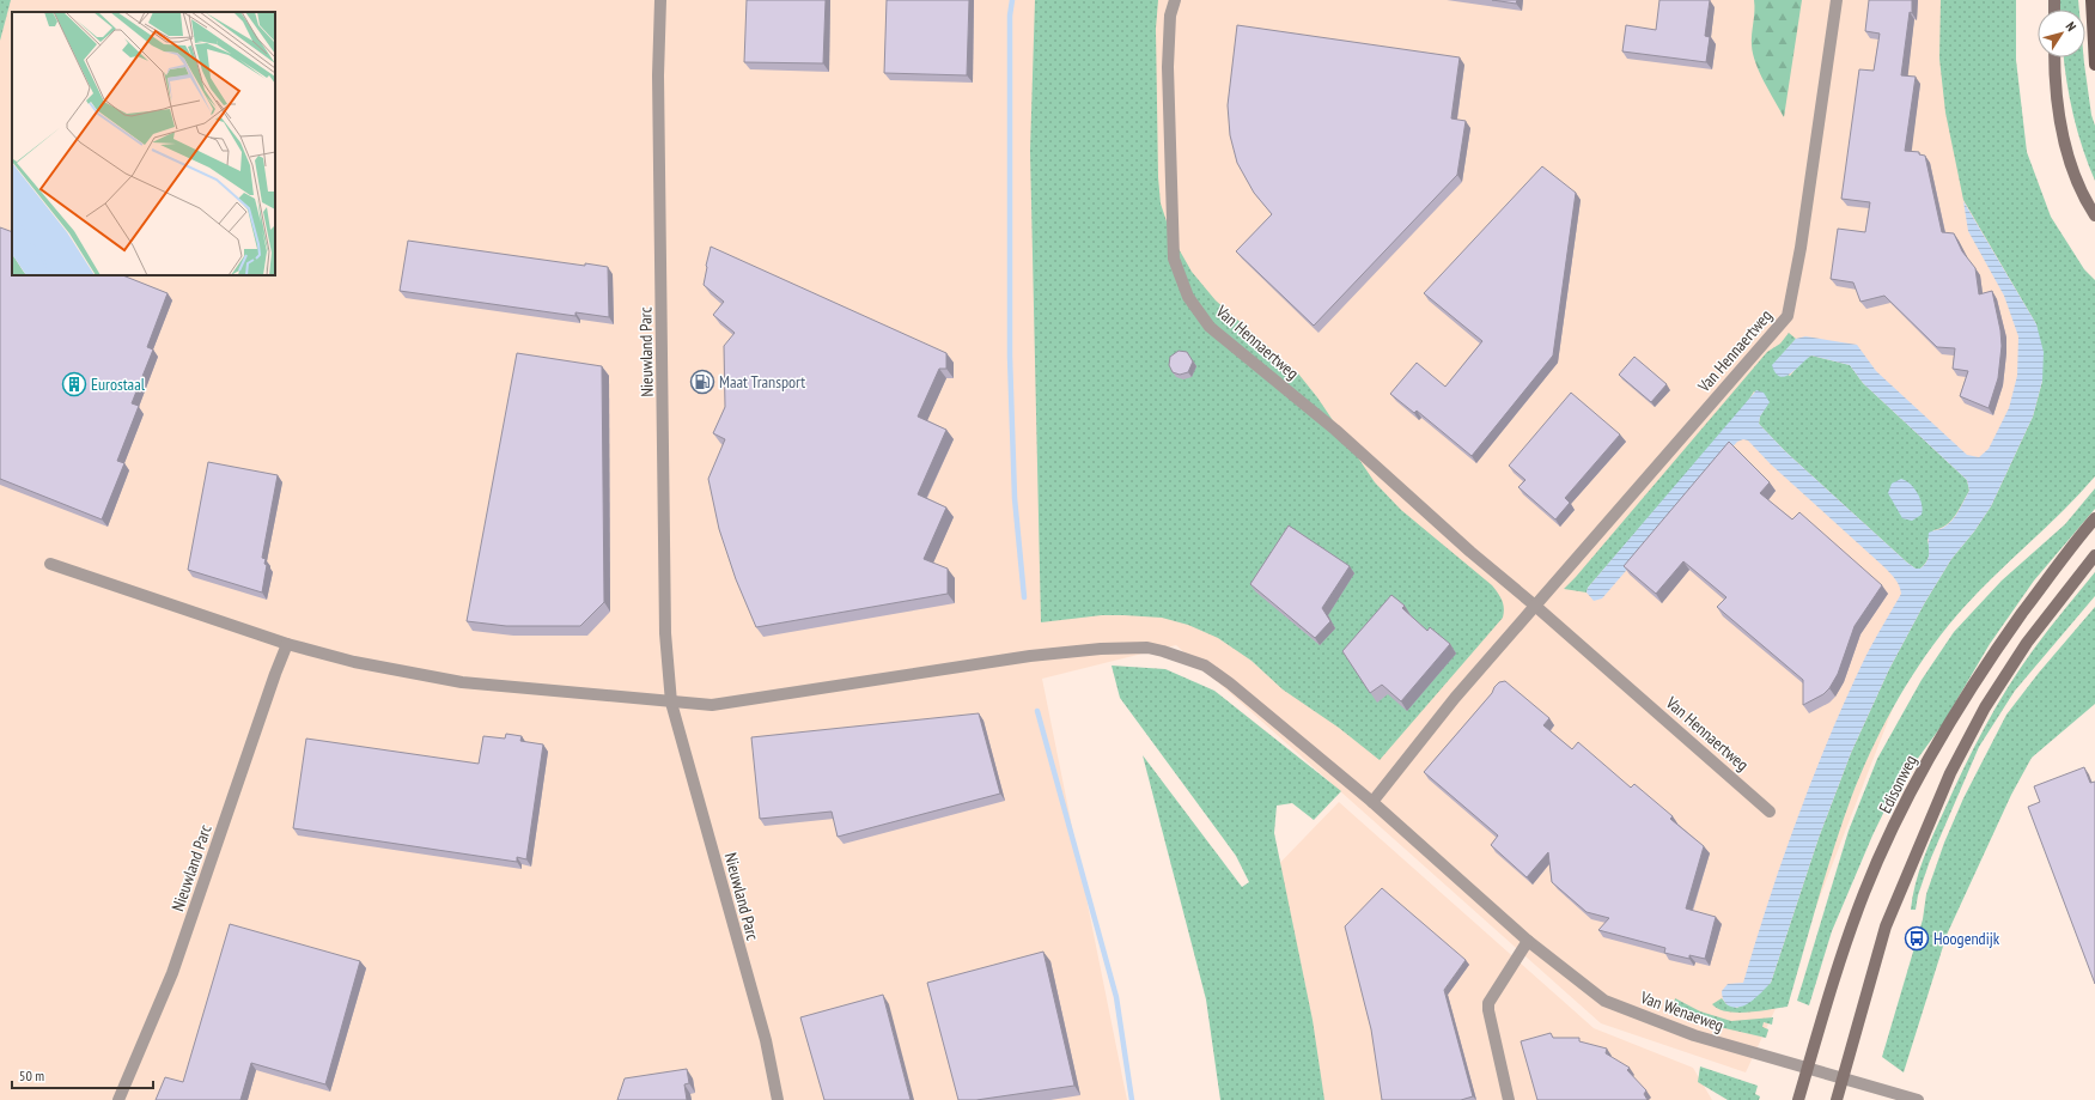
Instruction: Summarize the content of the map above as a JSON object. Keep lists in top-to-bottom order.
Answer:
{
  "streets": {
    "main road": ["Edisonweg"],
    "street": ["Van Hennaertweg", "Nieuwland Parc", "Van Wenaeweg"]
  },
  "crossings": [
    ["Van Hennaertweg", "Van Wenaeweg"],
    ["Nieuwland Parc", "Van Wenaeweg"],
    ["Edisonweg", "Van Wenaeweg"]
  ],
  "places": {
    "fuel station": ["Maat Transport"],
    "building": ["Eurostaal"],
    "bus stop": ["Hoogendijk"]
  },
  "scale_bar": "50 m",
  "north": "top right"
}
